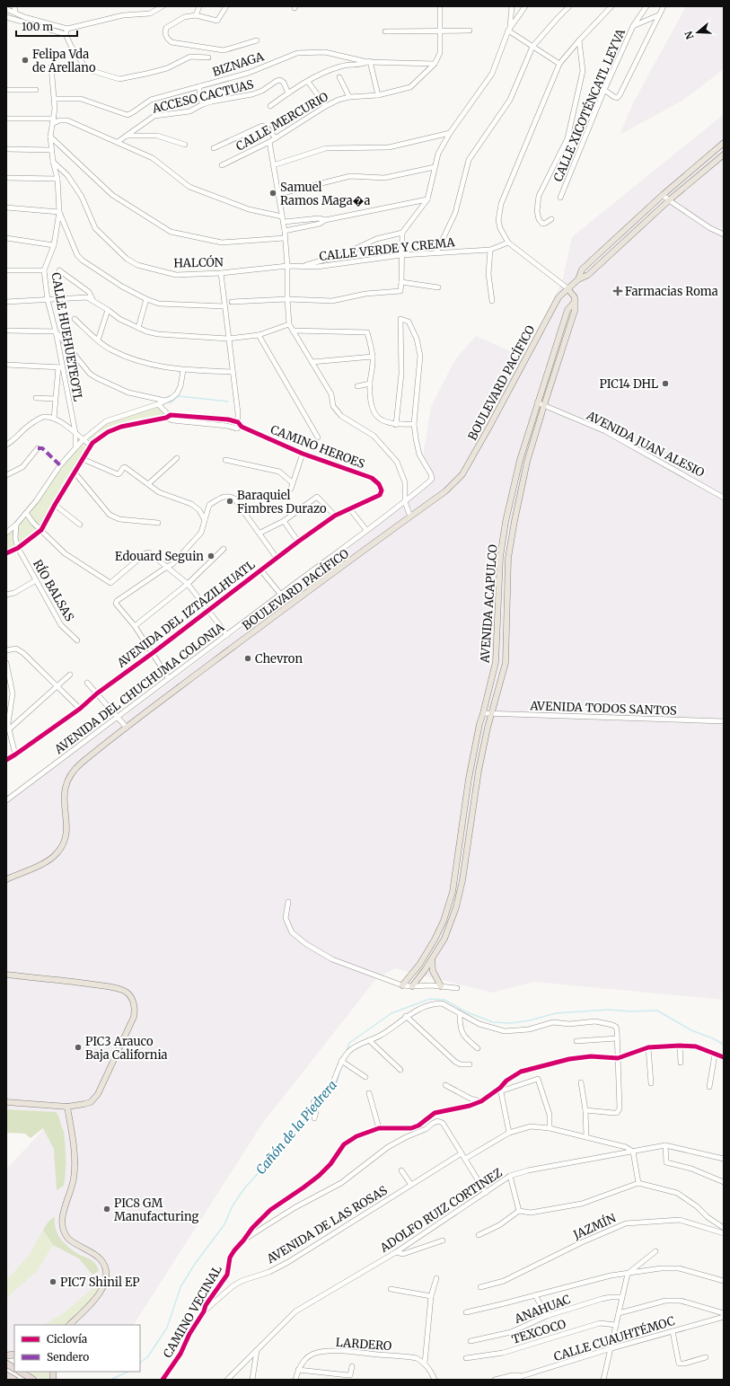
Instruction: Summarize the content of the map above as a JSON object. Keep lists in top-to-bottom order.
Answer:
{
  "streets": {
    "main road": ["BOULEVARD PACÍFICO", "AVENIDA ACAPULCO"],
    "street": [
      "BIZNAGA",
      "ACCESO CACTUAS",
      "CALLE XICOTÉNCATL LEYVA",
      "CALLE MERCURIO",
      "CALLE VERDE Y CREMA",
      "HALCÓN",
      "CALLE HUEHUETEOTL",
      "AVENIDA JUAN ALESIO",
      "CAMINO HEROES",
      "RÍO BALSAS",
      "AVENIDA DEL IZTAZILHUATL",
      "AVENIDA DEL CHUCHUMA COLONIA",
      "AVENIDA TODOS SANTOS",
      "ADOLFO RUIZ CORTINEZ",
      "AVENIDA DE LAS ROSAS",
      "JAZMÍN",
      "ANAHUAC",
      "CAMINO VECINAL",
      "TEXCOCO",
      "CALLE CUAUHTÉMOC",
      "LARDERO"
    ]
  },
  "crossings": [
    ["BIZNAGA", "CALLE MERCURIO"],
    ["BIZNAGA", "CALLE HUEHUETEOTL"],
    ["CALLE VERDE Y CREMA", "HALCÓN"],
    ["HALCÓN", "CALLE HUEHUETEOTL"],
    ["AVENIDA JUAN ALESIO", "AVENIDA ACAPULCO"],
    ["CAMINO HEROES", "AVENIDA DEL IZTAZILHUATL"],
    ["AVENIDA ACAPULCO", "AVENIDA TODOS SANTOS"],
    ["AVENIDA DE LAS ROSAS", "CAMINO VECINAL"]
  ],
  "water": ["Cañón de la Piedrera"],
  "places": {
    "other": [
      "Felipa Vda de Arellano",
      "Samuel Ramos Maga�a",
      "PIC14 DHL",
      "Baraquiel Fimbres Durazo",
      "Edouard Seguin",
      "Chevron",
      "PIC3 Arauco Baja California",
      "PIC8 GM Manufacturing",
      "PIC7 Shinil EP"
    ],
    "health": ["Farmacias Roma"]
  },
  "legend": ["Ciclovía", "Sendero"],
  "scale_bar": "100 m",
  "north": "left"
}
